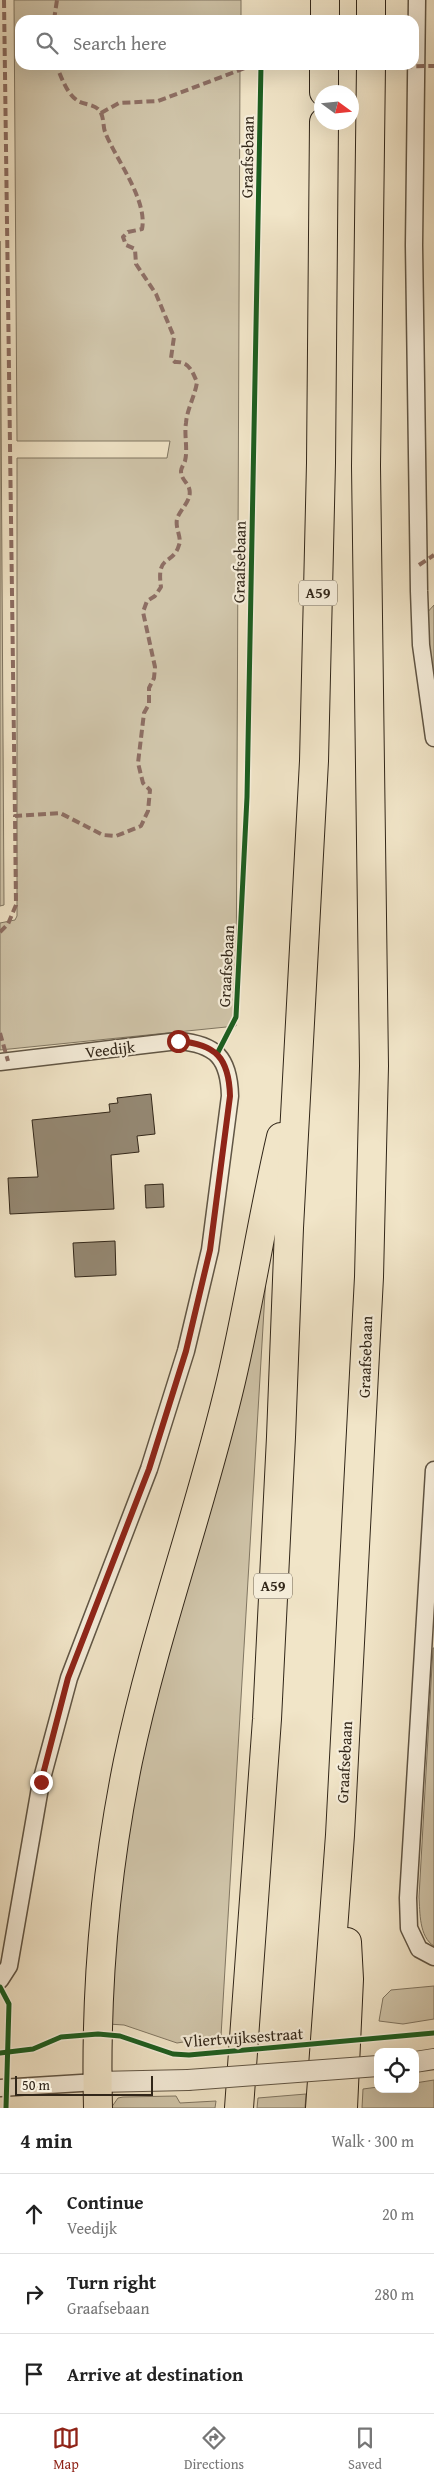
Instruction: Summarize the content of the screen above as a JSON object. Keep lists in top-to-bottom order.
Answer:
{
  "streets": {
    "highway": ["Graafsebaan", "A59"],
    "street": ["Veedijk"],
    "cycle path": ["Vliertwijksestraat"]
  },
  "scale_bar": "50 m",
  "north": "right",
  "page": {
    "search": "Search here",
    "scale": "50 m",
    "heading": ["4 min", "Walk · 300 m"],
    "list": [
      ["Continue", "Veedijk", "20 m"],
      ["Turn right", "Graafsebaan", "280 m"],
      "Arrive at destination"
    ],
    "nav": ["Map", "Directions", "Saved"]
  }
}
